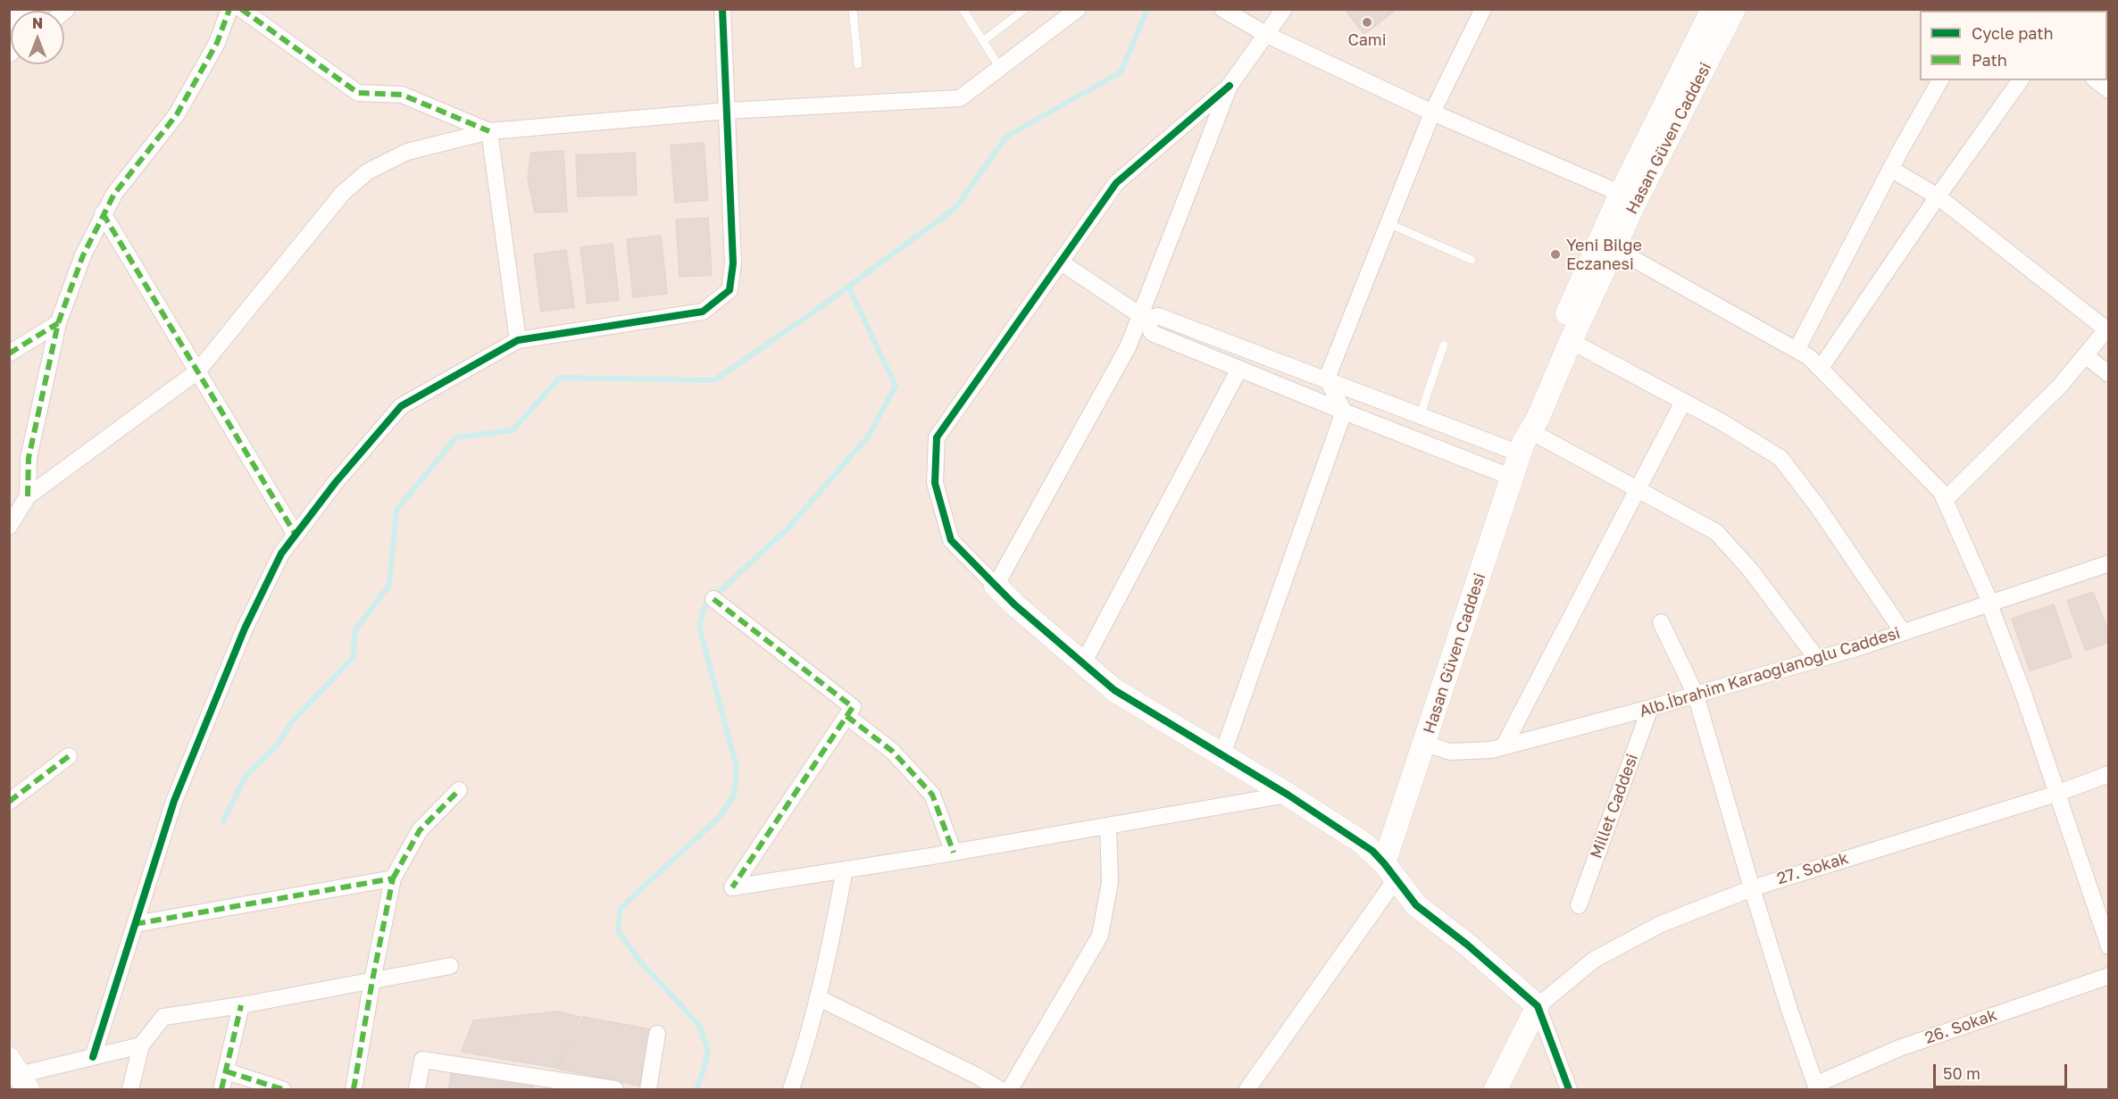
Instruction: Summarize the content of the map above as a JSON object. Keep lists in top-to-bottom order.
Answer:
{
  "streets": {
    "street": [
      "Hasan Güven Caddesi",
      "Alb.İbrahim Karaoğlanoğlu Caddesi",
      "Millet Caddesi",
      "27. Sokak",
      "26. Sokak"
    ]
  },
  "crossings": [
    ["Hasan Güven Caddesi", "Alb.İbrahim Karaoğlanoğlu Caddesi"],
    ["Alb.İbrahim Karaoğlanoğlu Caddesi", "Millet Caddesi"]
  ],
  "places": ["Cami", "Yeni Bilge Eczanesi"],
  "legend": ["Cycle path", "Path"],
  "scale_bar": "50 m",
  "north": "top"
}
